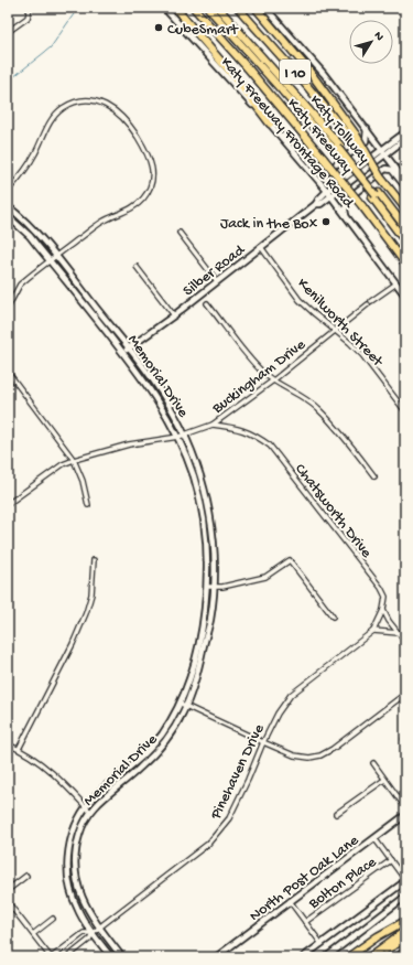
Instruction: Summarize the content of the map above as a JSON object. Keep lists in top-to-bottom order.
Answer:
{
  "streets": {
    "highway": ["I 10", "Katy Tollway", "Katy Freeway"],
    "main road": [
      "Katy Freeway Frontage Road",
      "Silber Road",
      "Memorial Drive",
      "North Post Oak Lane"
    ],
    "street": [
      "Kenilworth Street",
      "Buckingham Drive",
      "Chatsworth Drive",
      "Pinehaven Drive",
      "Bolton Place"
    ]
  },
  "crossings": [
    ["Katy Freeway Frontage Road", "Silber Road"],
    ["Katy Freeway Frontage Road", "Buckingham Drive"],
    ["Silber Road", "Kenilworth Street"],
    ["Silber Road", "Memorial Drive"],
    ["Kenilworth Street", "Buckingham Drive"],
    ["Memorial Drive", "Buckingham Drive"],
    ["Memorial Drive", "Pinehaven Drive"],
    ["Buckingham Drive", "Chatsworth Drive"],
    ["Chatsworth Drive", "Pinehaven Drive"]
  ],
  "places": ["CubeSmart", "Jack in the Box"],
  "north": "top right"
}
